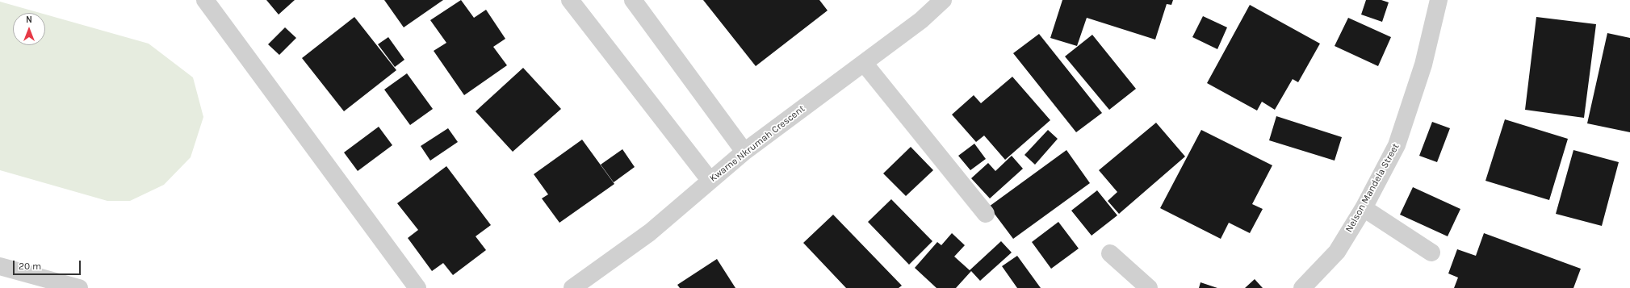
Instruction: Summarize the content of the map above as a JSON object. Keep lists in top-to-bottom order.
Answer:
{
  "streets": {
    "street": ["Kwame Nkrumah Crescent", "Nelson Mandela Street"]
  },
  "scale_bar": "20 m",
  "north": "top"
}
